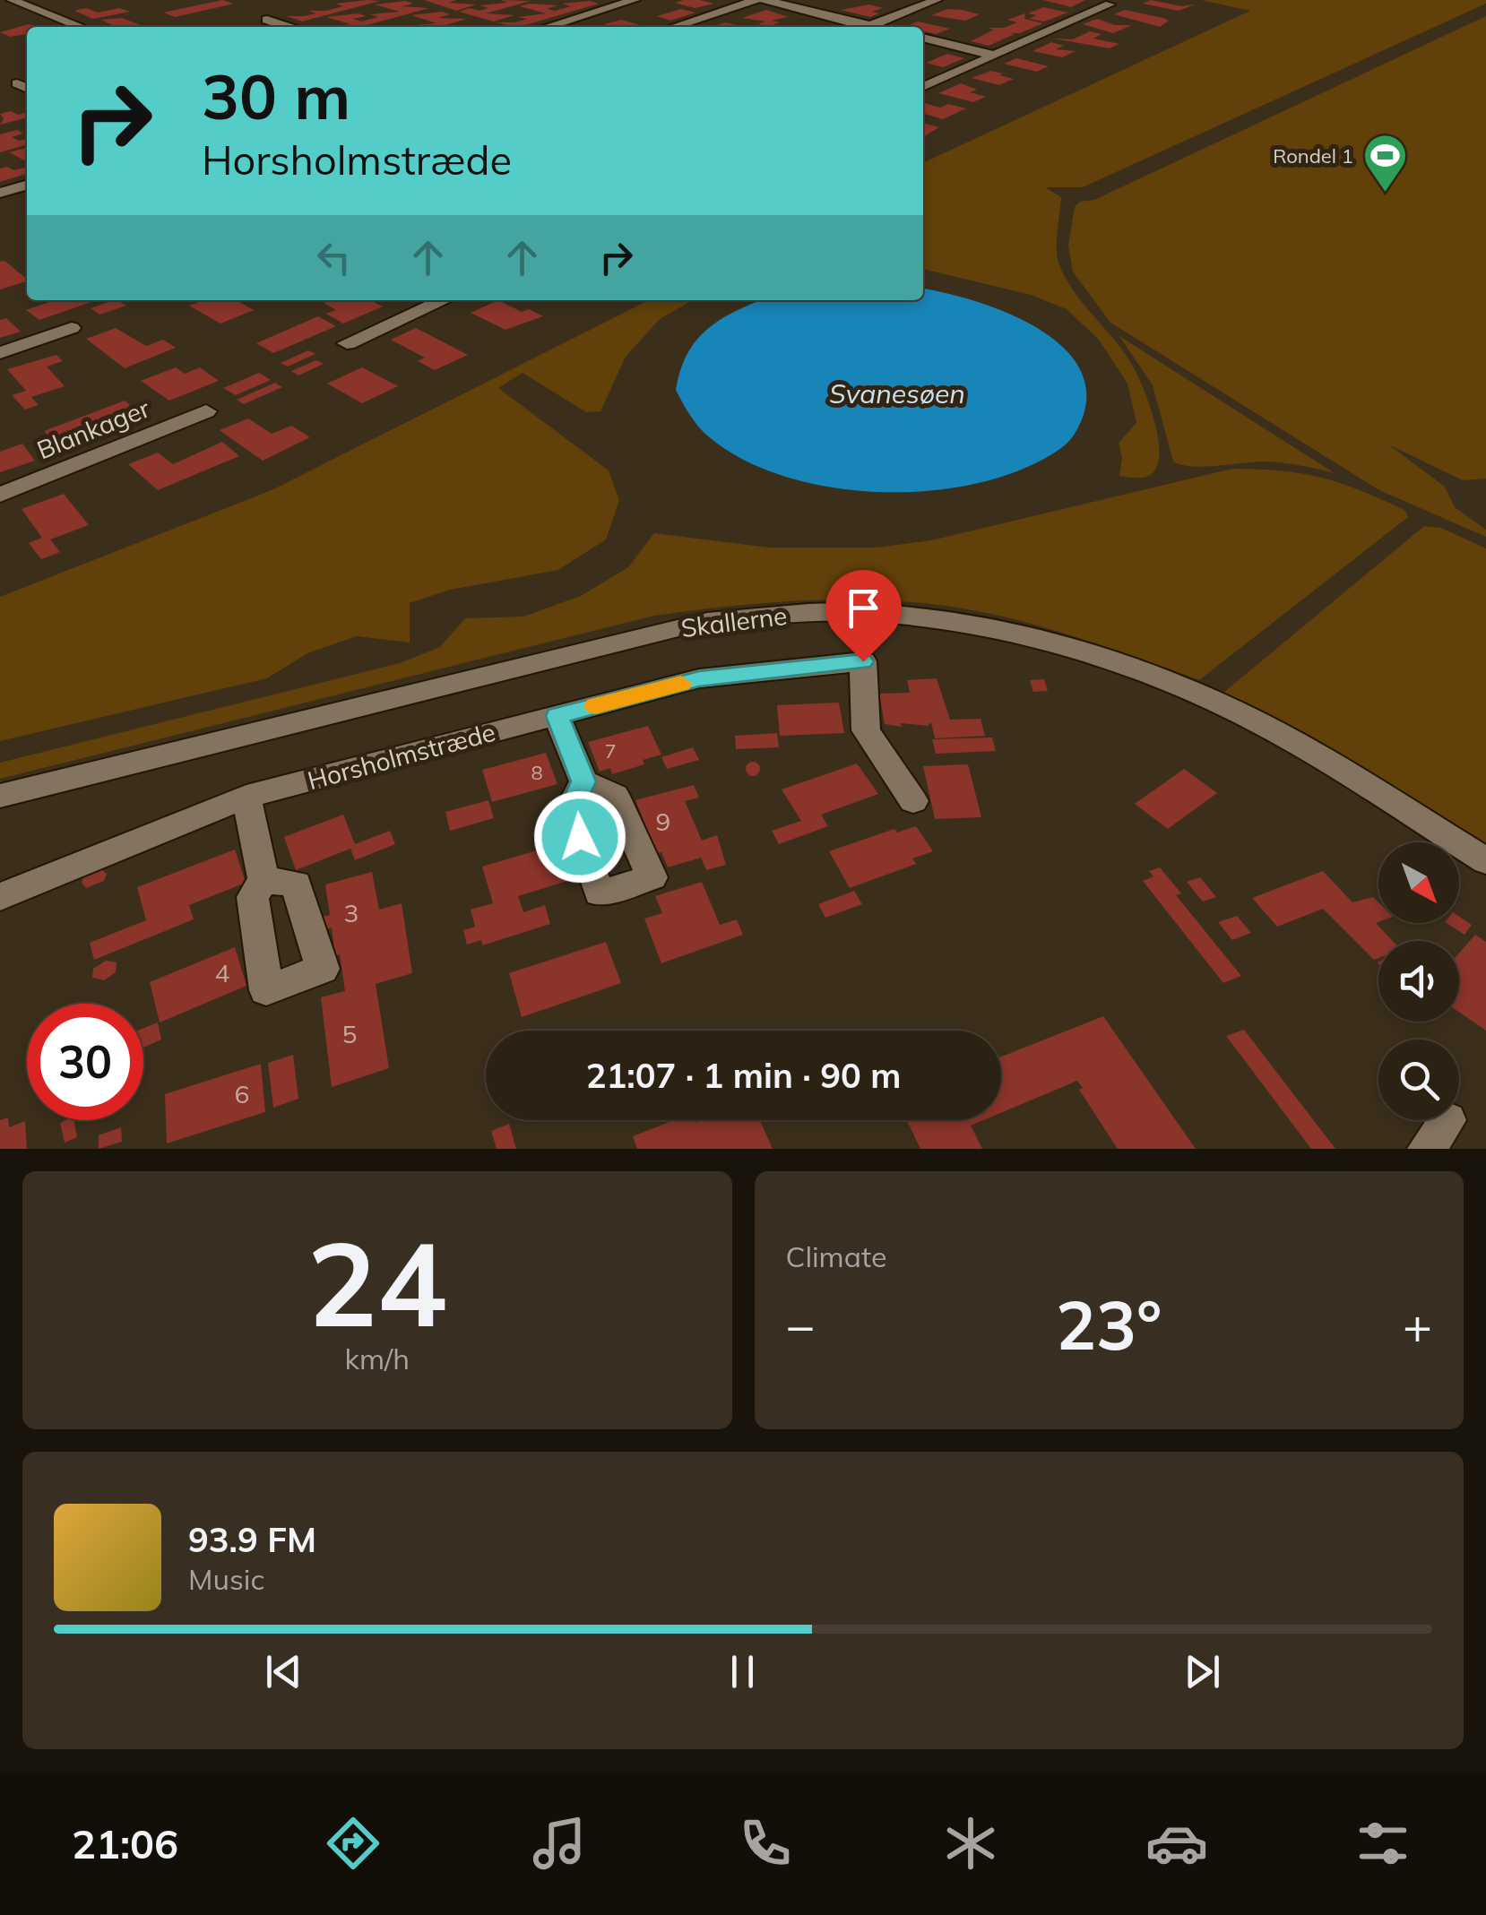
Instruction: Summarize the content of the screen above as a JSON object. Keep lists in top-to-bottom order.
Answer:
{
  "streets": {
    "street": ["Blankager", "Skallerne", "Horsholmstræde"]
  },
  "water": ["Svanesøen"],
  "places": {
    "sports": ["Rondel 1"]
  },
  "house_numbers": [
    "7",
    "8",
    "9",
    "3",
    "4",
    "5",
    "6"
  ],
  "north": "bottom right",
  "page": {
    "turn": ["30 m", "Horsholmstræde"],
    "limit": "30",
    "trip": "21:07 · 1 min · 90 m",
    "tile": [
      ["24", "km/h"],
      "Climate"
    ],
    "heat": ["−", "23°", "+"],
    "song": ["93.9 FM", "Music"],
    "tabs": "21:06"
  }
}
